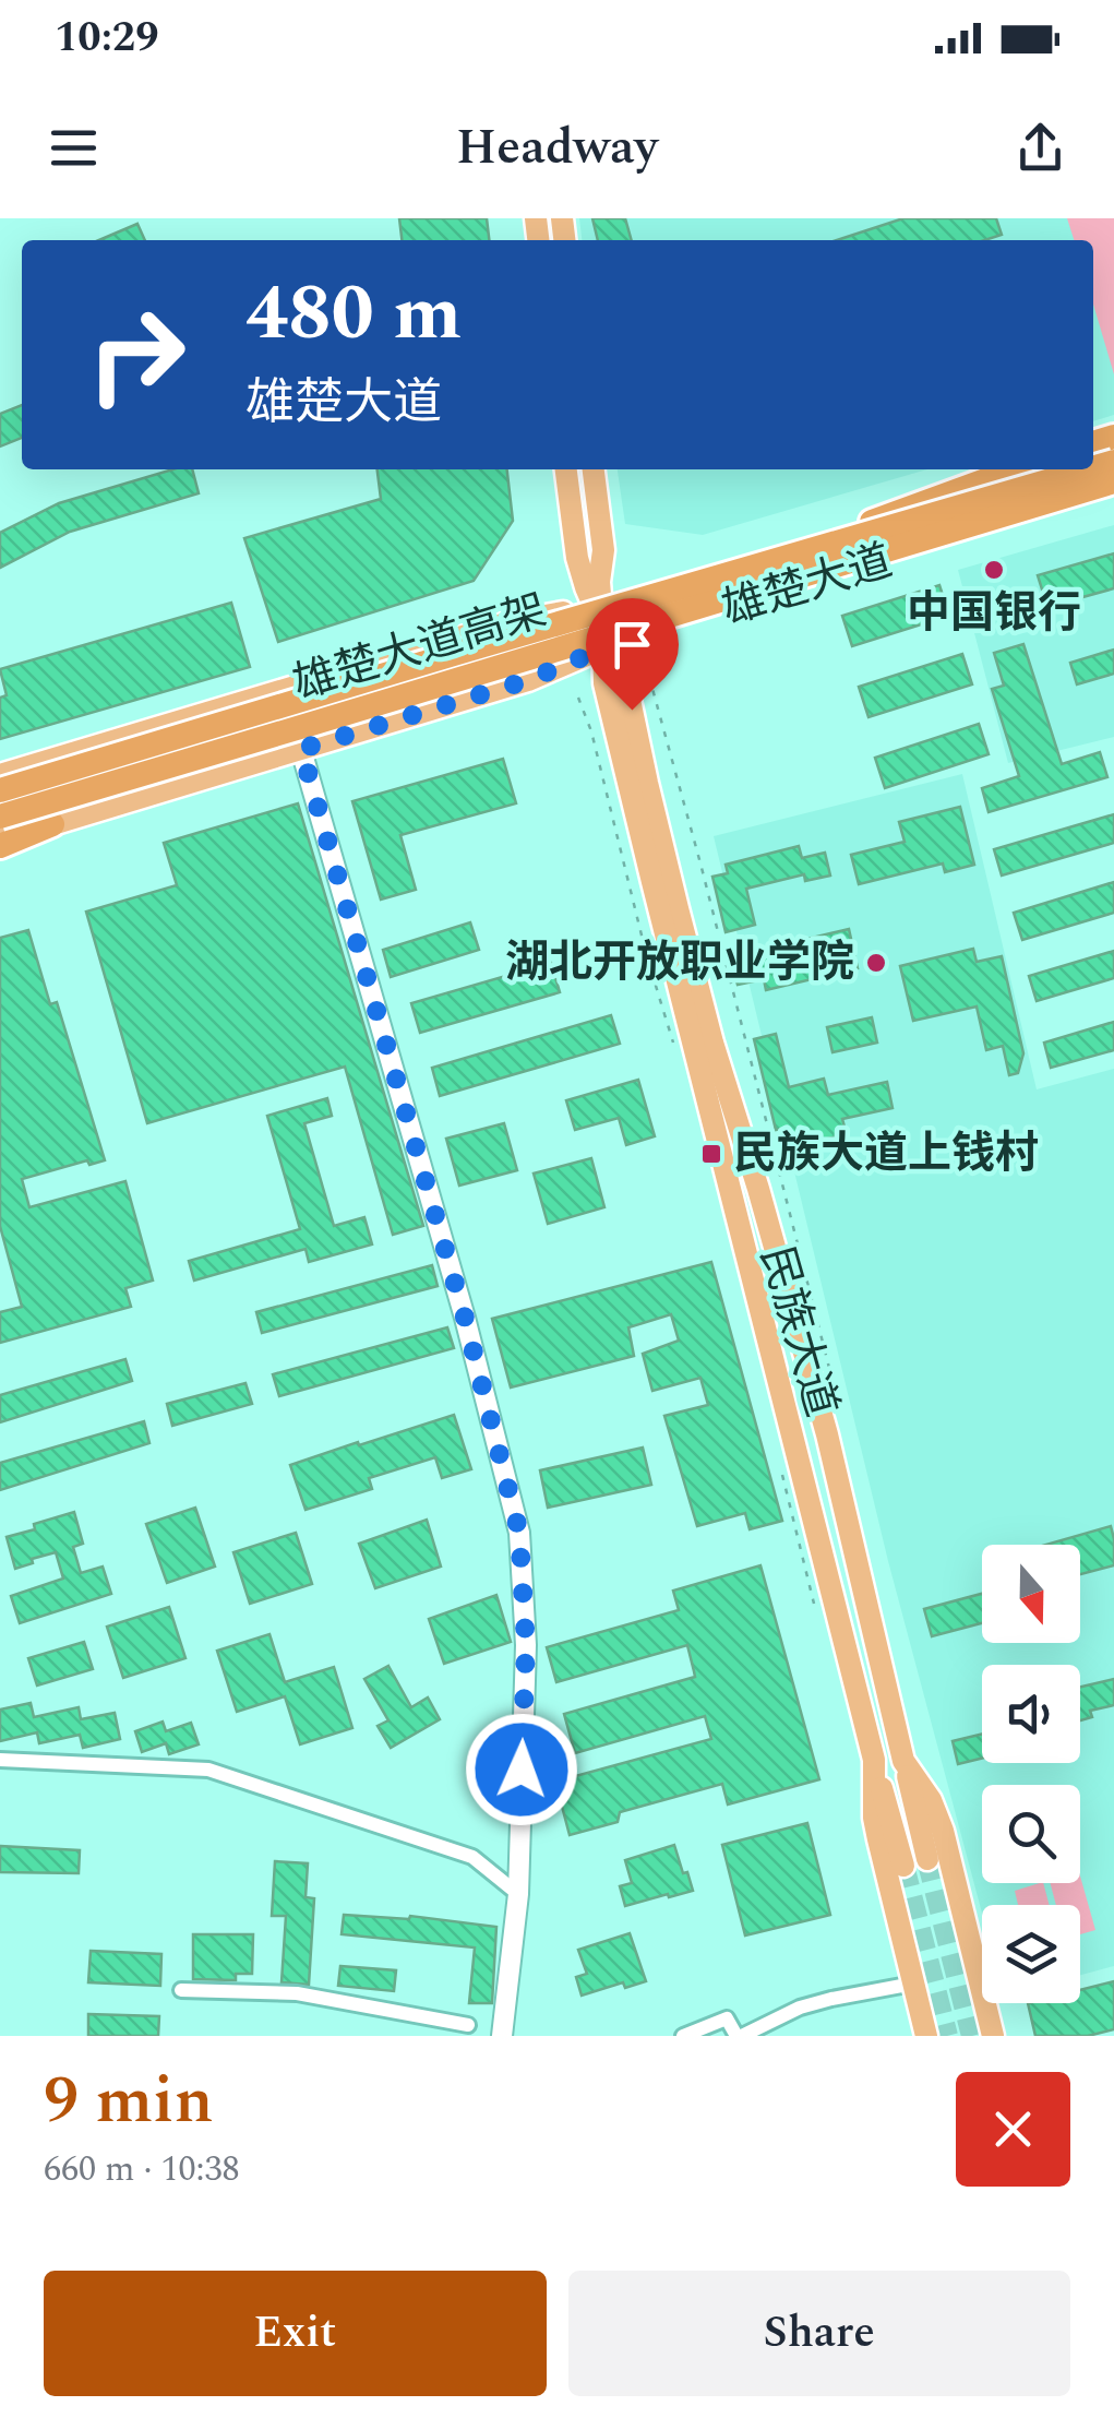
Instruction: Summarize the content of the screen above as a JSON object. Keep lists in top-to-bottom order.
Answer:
{
  "streets": {
    "highway": ["雄楚大道高架"],
    "main road": ["雄楚大道", "民族大道"]
  },
  "crossings": [
    ["雄楚大道", "民族大道"]
  ],
  "places": {
    "other": ["中国银行", "湖北开放职业学院"],
    "transit": ["民族大道上钱村"]
  },
  "north": "bottom",
  "page": {
    "status": "10:29",
    "header": "Headway",
    "turn": ["480 m", "雄楚大道"],
    "heading": ["9 min", "660 m · 10:38"],
    "buttons": ["Exit", "Share"]
  }
}
